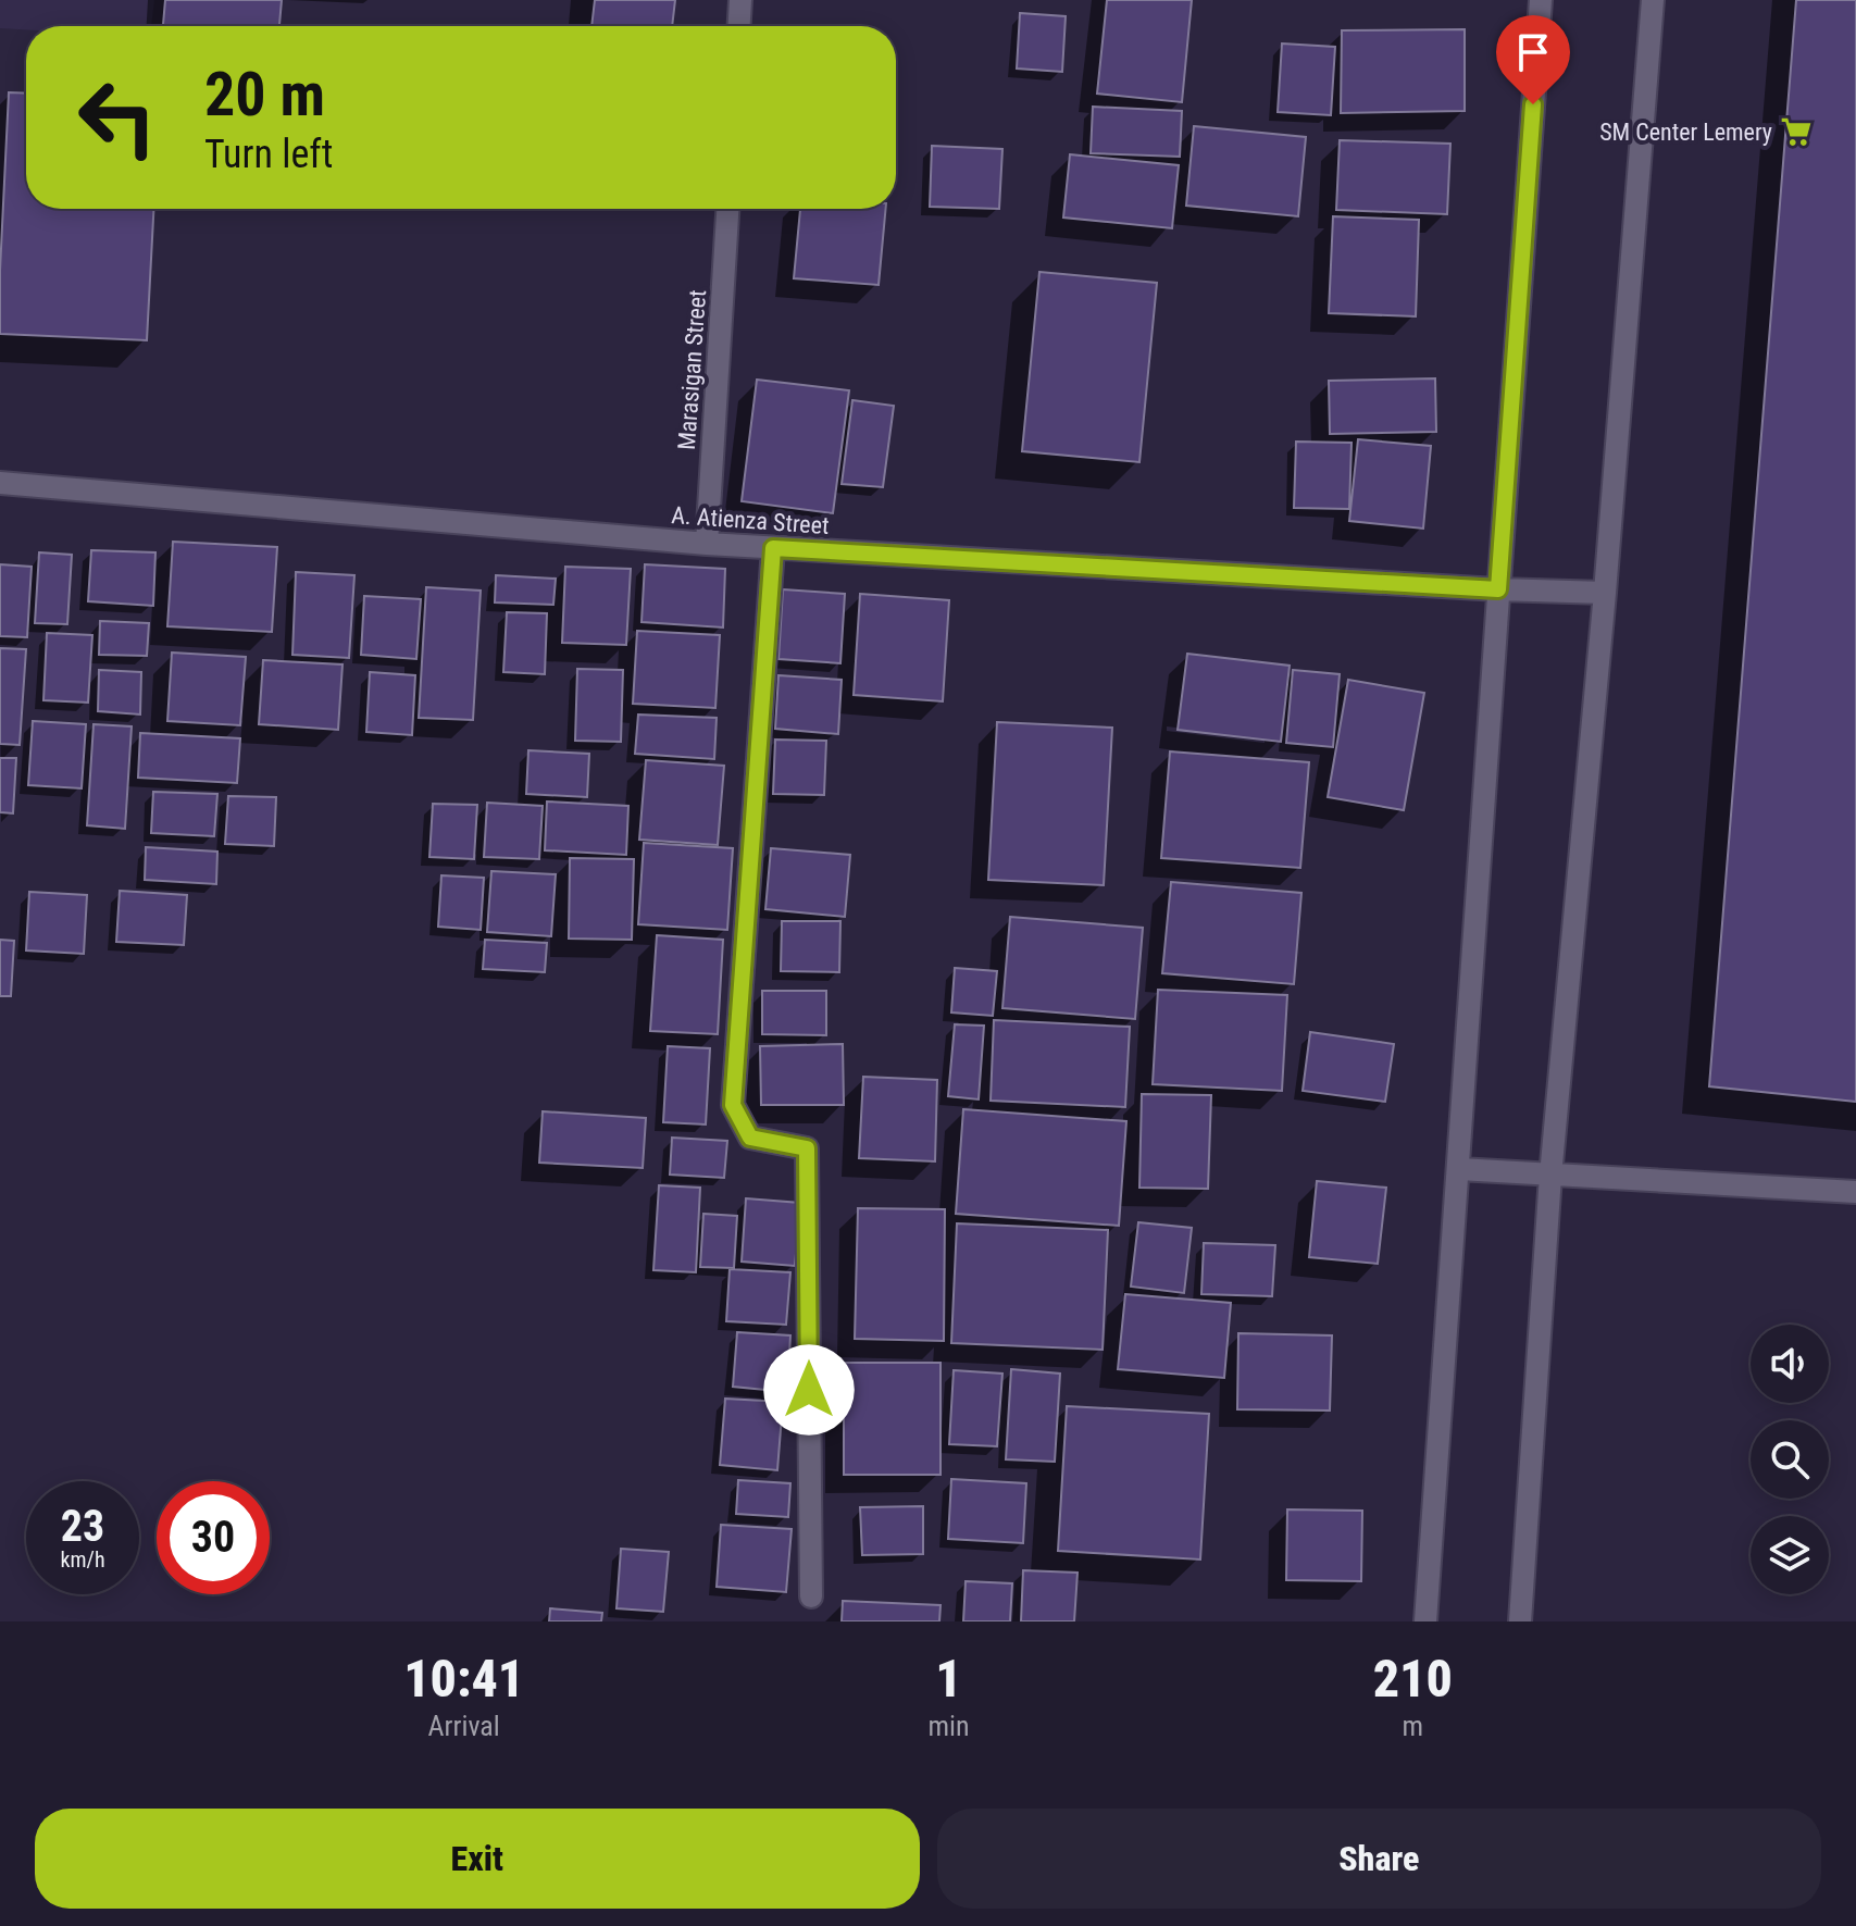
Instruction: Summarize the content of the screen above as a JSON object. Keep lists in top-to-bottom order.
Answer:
{
  "streets": {
    "street": ["Marasigan Street", "A. Atienza Street"]
  },
  "crossings": [
    ["Marasigan Street", "A. Atienza Street"]
  ],
  "places": {
    "supermarket": ["SM Center Lemery"]
  },
  "page": {
    "turn": ["20 m", "Turn left"],
    "speed": "23 km/h",
    "limit": "30",
    "eta": [
      "10:41",
      "Arrival",
      "1",
      "min",
      "210",
      "m"
    ],
    "buttons": ["Exit", "Share"]
  }
}
